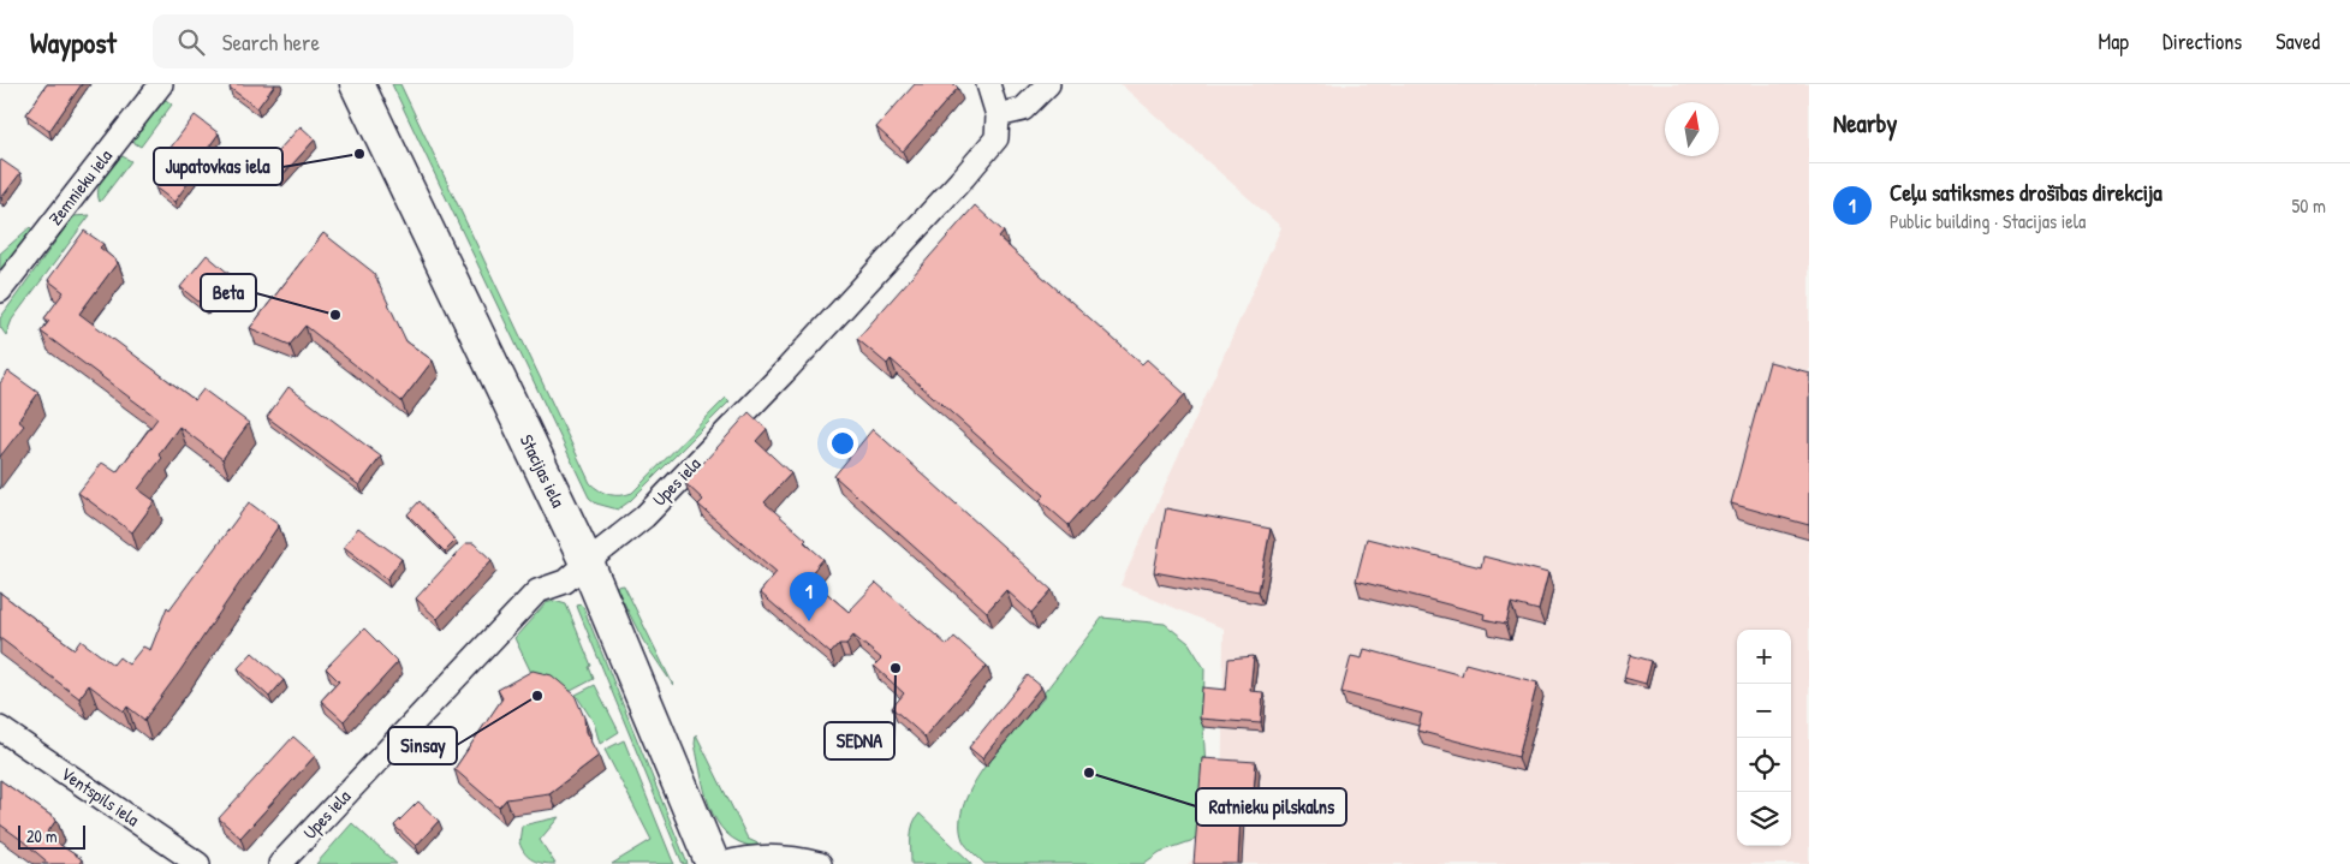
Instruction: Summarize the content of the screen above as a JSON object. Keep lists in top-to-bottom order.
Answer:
{
  "streets": {
    "main road": ["Stacijas iela"],
    "street": ["Zemnieku iela", "Upes iela", "Ventspils iela"]
  },
  "crossings": [
    ["Stacijas iela", "Upes iela"]
  ],
  "places": [
    "Jupatovkas iela",
    "Beta",
    "SEDNA",
    "Sinsay",
    "Ratnieku pilskalns"
  ],
  "scale_bar": "20 m",
  "north": "top",
  "page": {
    "header": "Waypost",
    "search": "Search here",
    "nav": ["Map", "Directions", "Saved"],
    "heading": "Nearby",
    "list": [
      {
        "mark": "1",
        "name": "Ceļu satiksmes drošības direkcija",
        "note": "Public building · Stacijas iela",
        "value": "50 m"
      }
    ],
    "pins": "1",
    "map_buttons": ["+", "−"],
    "scale": "20 m"
  }
}
